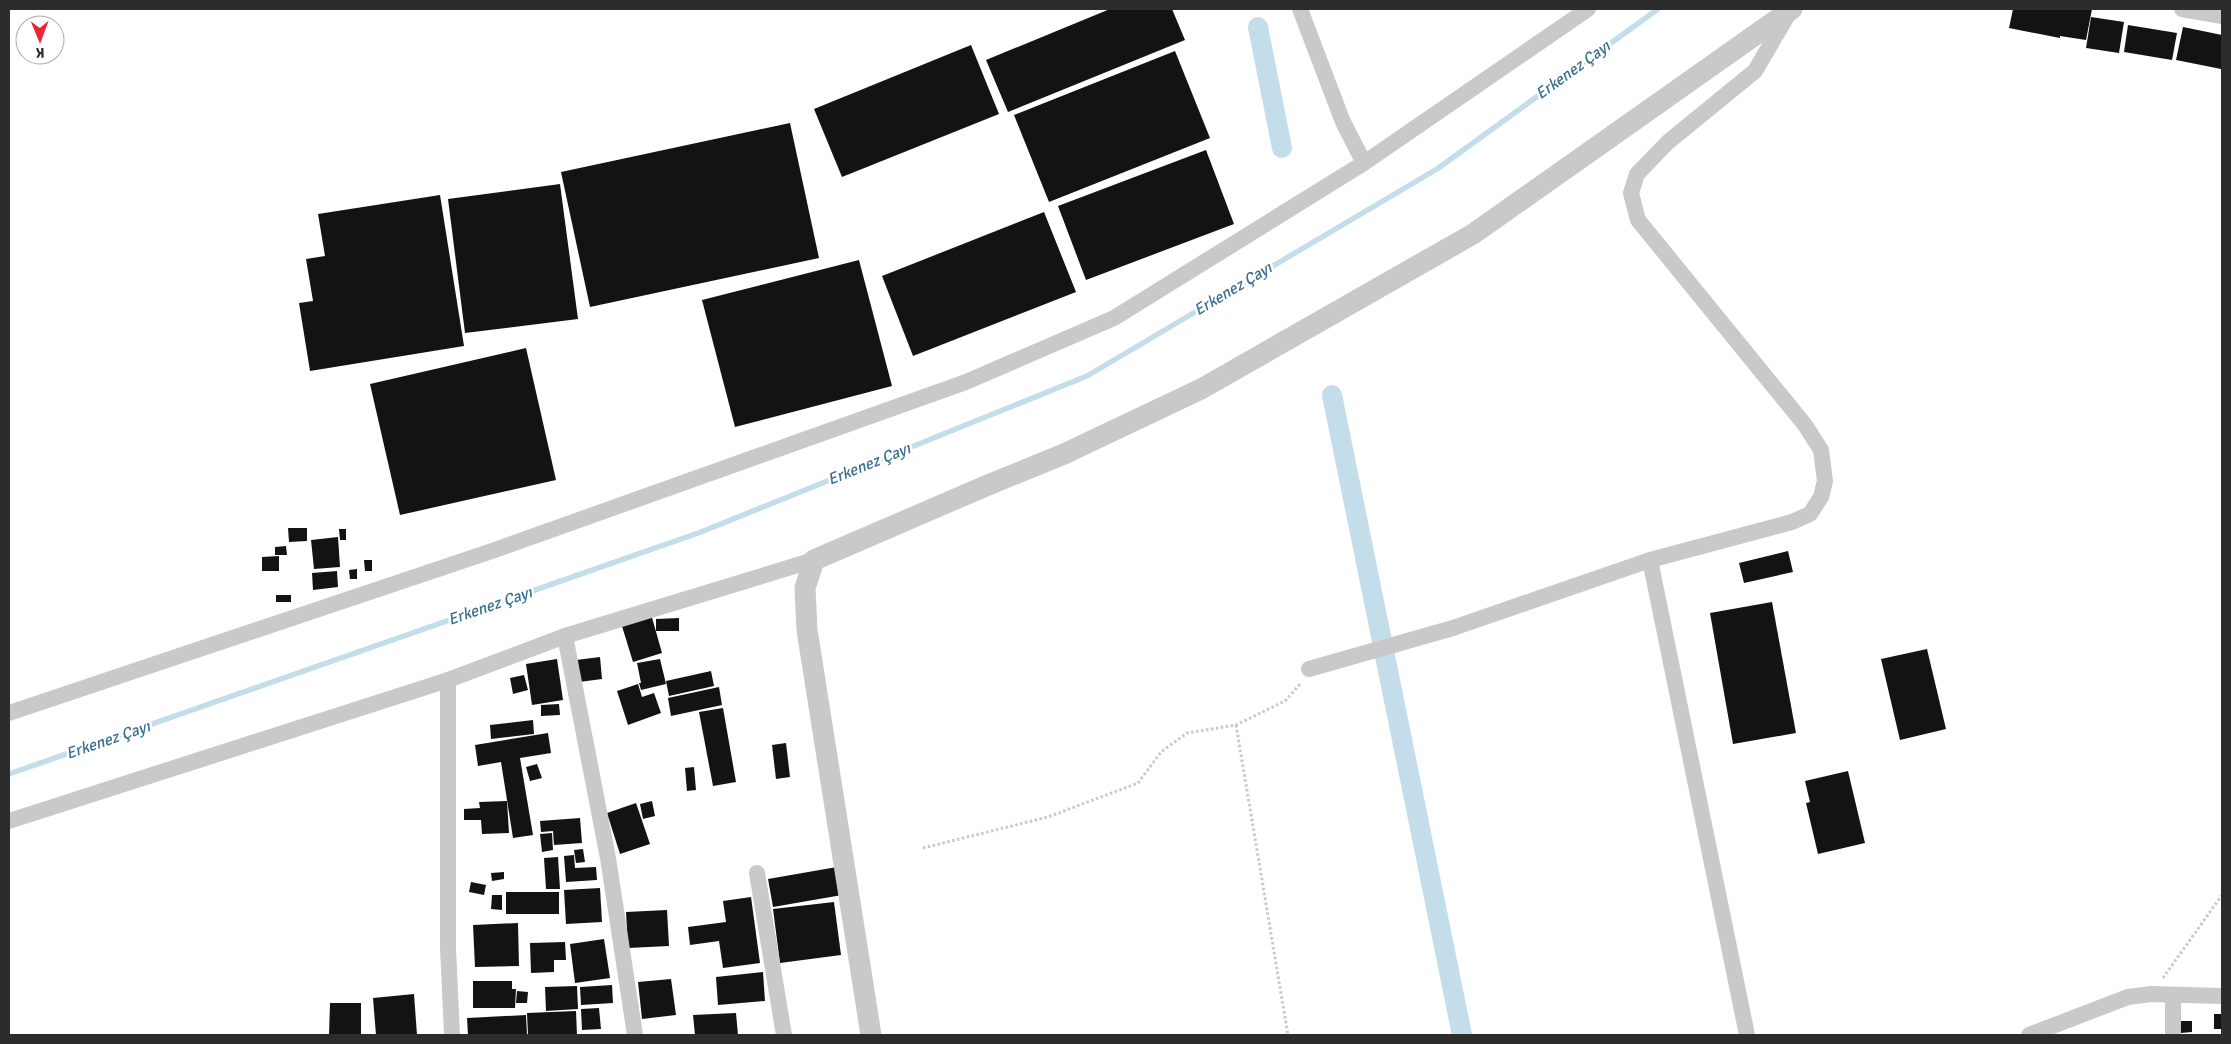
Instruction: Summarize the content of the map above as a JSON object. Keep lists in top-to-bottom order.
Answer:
{
  "water": ["Erkenez Çayı"],
  "north": "bottom"
}
